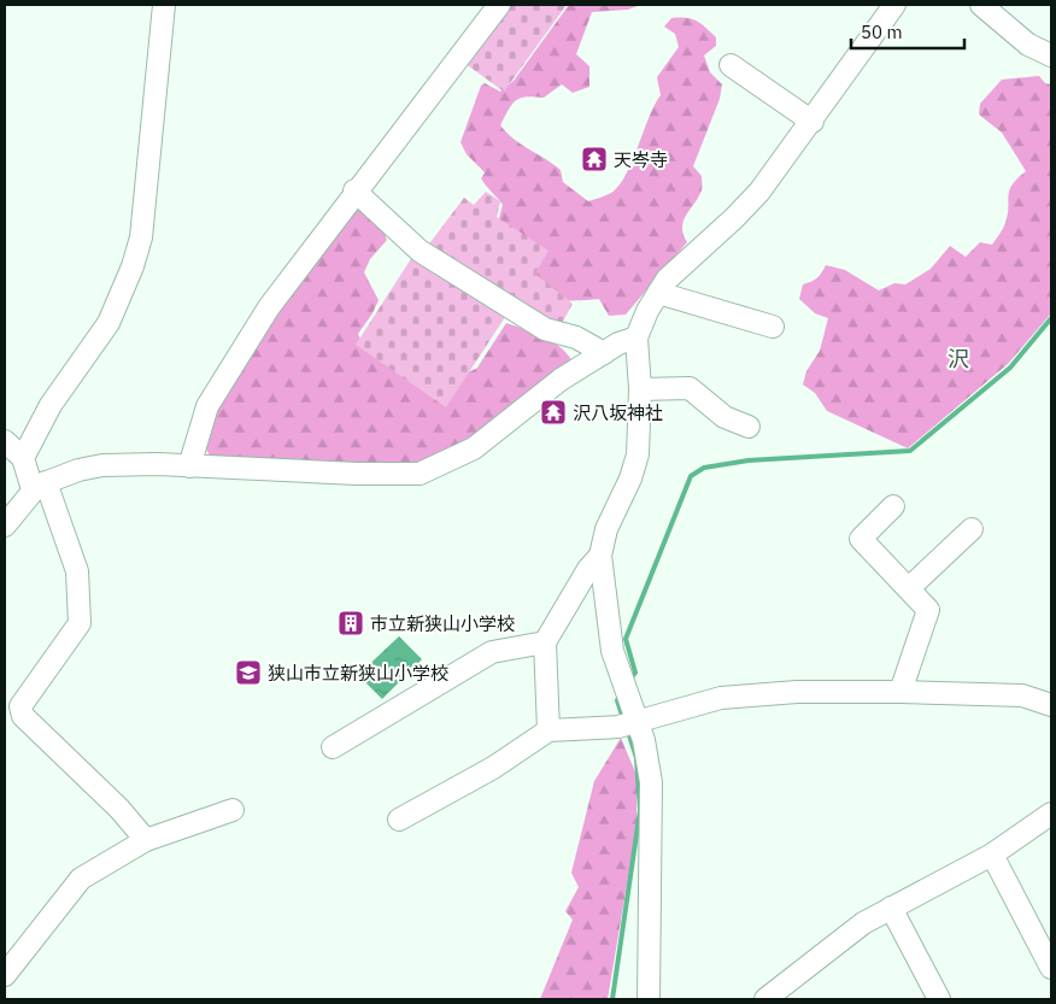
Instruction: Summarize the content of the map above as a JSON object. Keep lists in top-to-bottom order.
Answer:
{
  "districts": ["沢"],
  "places": {
    "temple": ["天岑寺", "沢八坂神社"],
    "building": ["市立新狭山小学校"],
    "school or university": ["狭山市立新狭山小学校"]
  },
  "scale_bar": "50 m"
}
